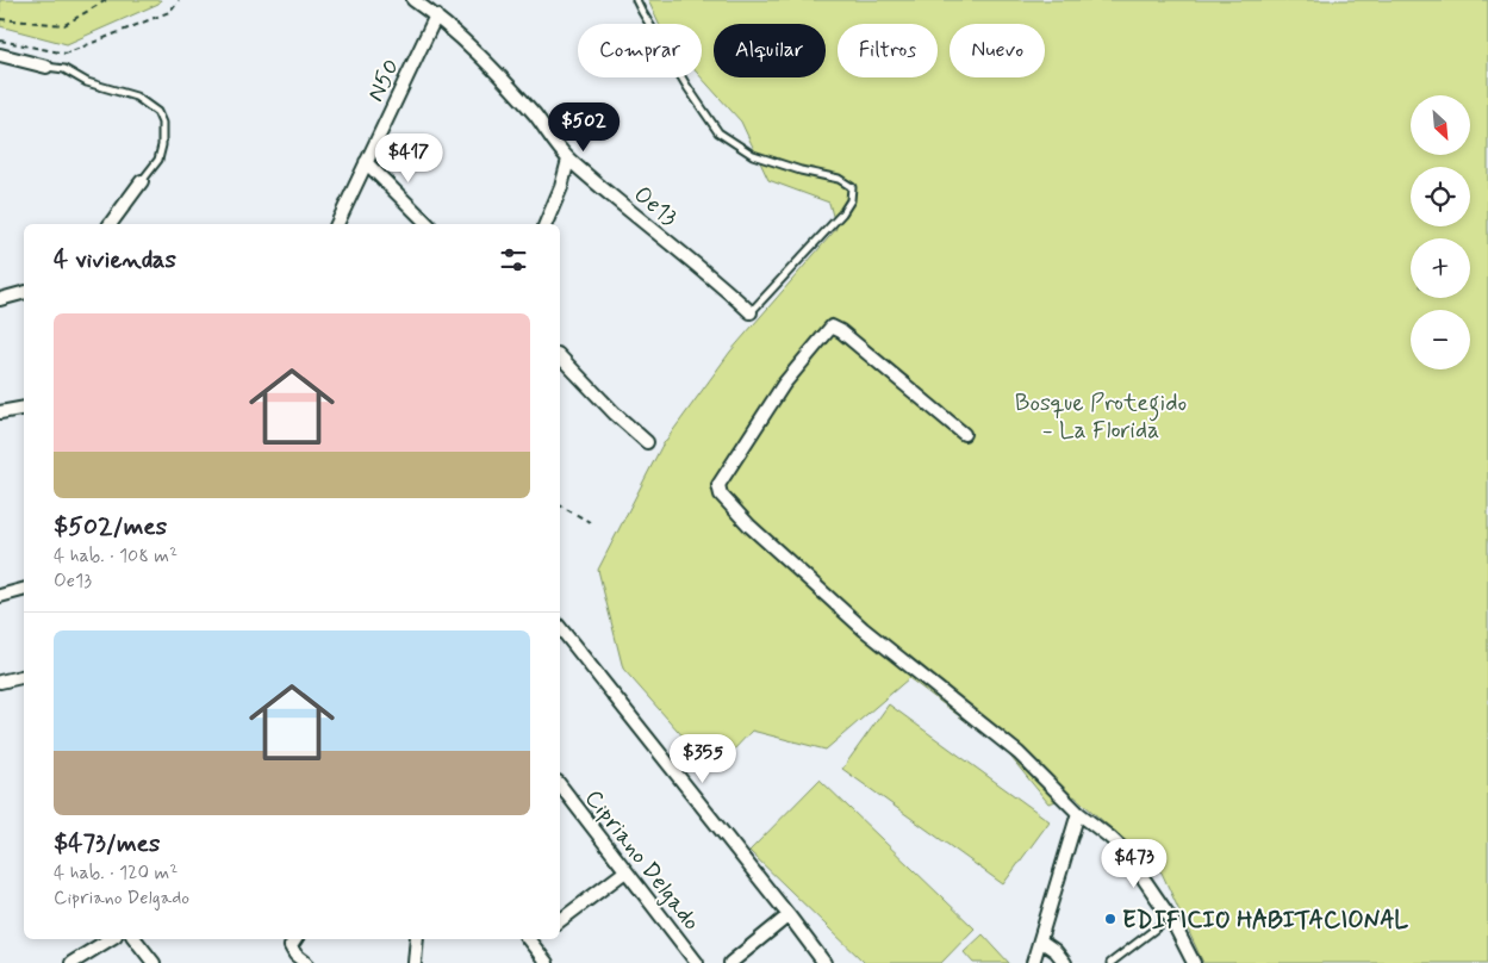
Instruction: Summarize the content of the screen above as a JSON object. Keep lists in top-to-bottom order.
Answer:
{
  "streets": {
    "street": ["N50", "Oe13", "Cipriano Delgado"]
  },
  "crossings": [
    ["N50", "Oe13"]
  ],
  "parks": ["Bosque Protegido - La Florida"],
  "places": ["EDIFICIO HABITACIONAL"],
  "north": "bottom right",
  "page": {
    "chip": [
      "Comprar",
      "Alquilar",
      "Filtros",
      "Nuevo"
    ],
    "map_buttons": ["+", "−"],
    "price": [
      "$502",
      "$417",
      "$355",
      "$473"
    ],
    "heading": "4 viviendas",
    "list": [
      {
        "name": "$502/mes",
        "note": "4 hab. · 108 m² · Oe13"
      },
      {
        "name": "$473/mes",
        "note": "4 hab. · 120 m² · Cipriano Delgado"
      }
    ]
  }
}
